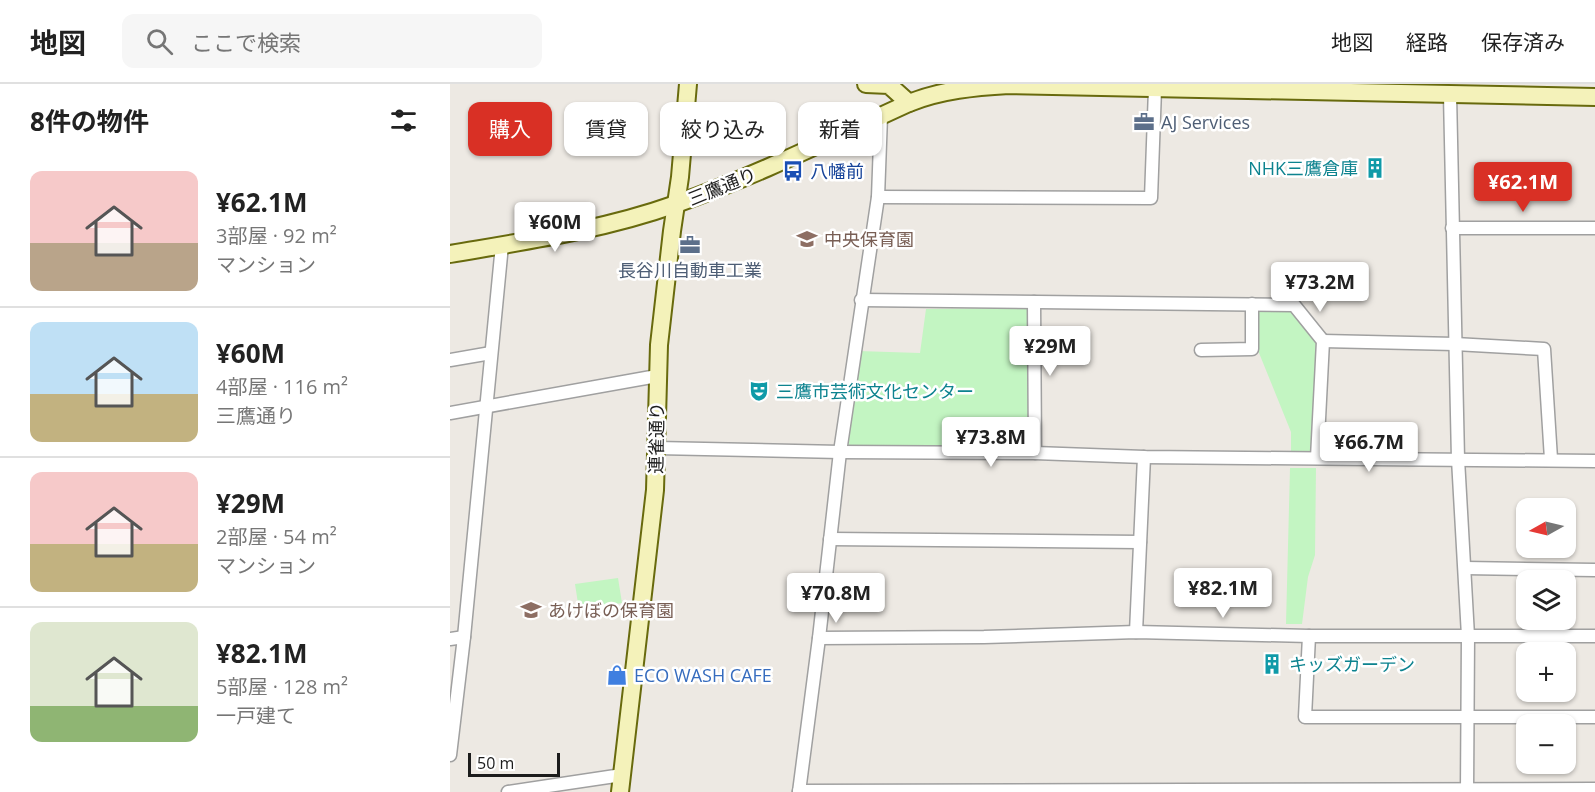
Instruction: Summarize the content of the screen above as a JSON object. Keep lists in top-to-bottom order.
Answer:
{
  "streets": {
    "main road": ["三鷹通り", "連雀通り"]
  },
  "crossings": [
    ["三鷹通り", "連雀通り"]
  ],
  "places": {
    "office": ["AJ Services", "長谷川自動車工業"],
    "building": ["NHK三鷹倉庫", "キッズガーデン"],
    "bus stop": ["八幡前"],
    "school or university": ["中央保育園", "あけぼの保育園"],
    "theatre": ["三鷹市芸術文化センター"],
    "shop": ["ECO WASH CAFE"]
  },
  "scale_bar": "50 m",
  "north": "left",
  "page": {
    "header": "地図",
    "search": "ここで検索",
    "nav": ["地図", "経路", "保存済み"],
    "heading": "8件の物件",
    "chip": [
      "購入",
      "賃貸",
      "絞り込み",
      "新着"
    ],
    "list": [
      {
        "name": "¥62.1M",
        "note": "3部屋 · 92 m² · マンション"
      },
      {
        "name": "¥60M",
        "note": "4部屋 · 116 m² · 三鷹通り"
      },
      {
        "name": "¥29M",
        "note": "2部屋 · 54 m² · マンション"
      },
      {
        "name": "¥82.1M",
        "note": "5部屋 · 128 m² · 一戸建て"
      }
    ],
    "price": [
      "¥62.1M",
      "¥60M",
      "¥73.2M",
      "¥29M",
      "¥73.8M",
      "¥66.7M",
      "¥82.1M",
      "¥70.8M"
    ],
    "map_buttons": ["+", "−"],
    "scale": "50 m"
  }
}
